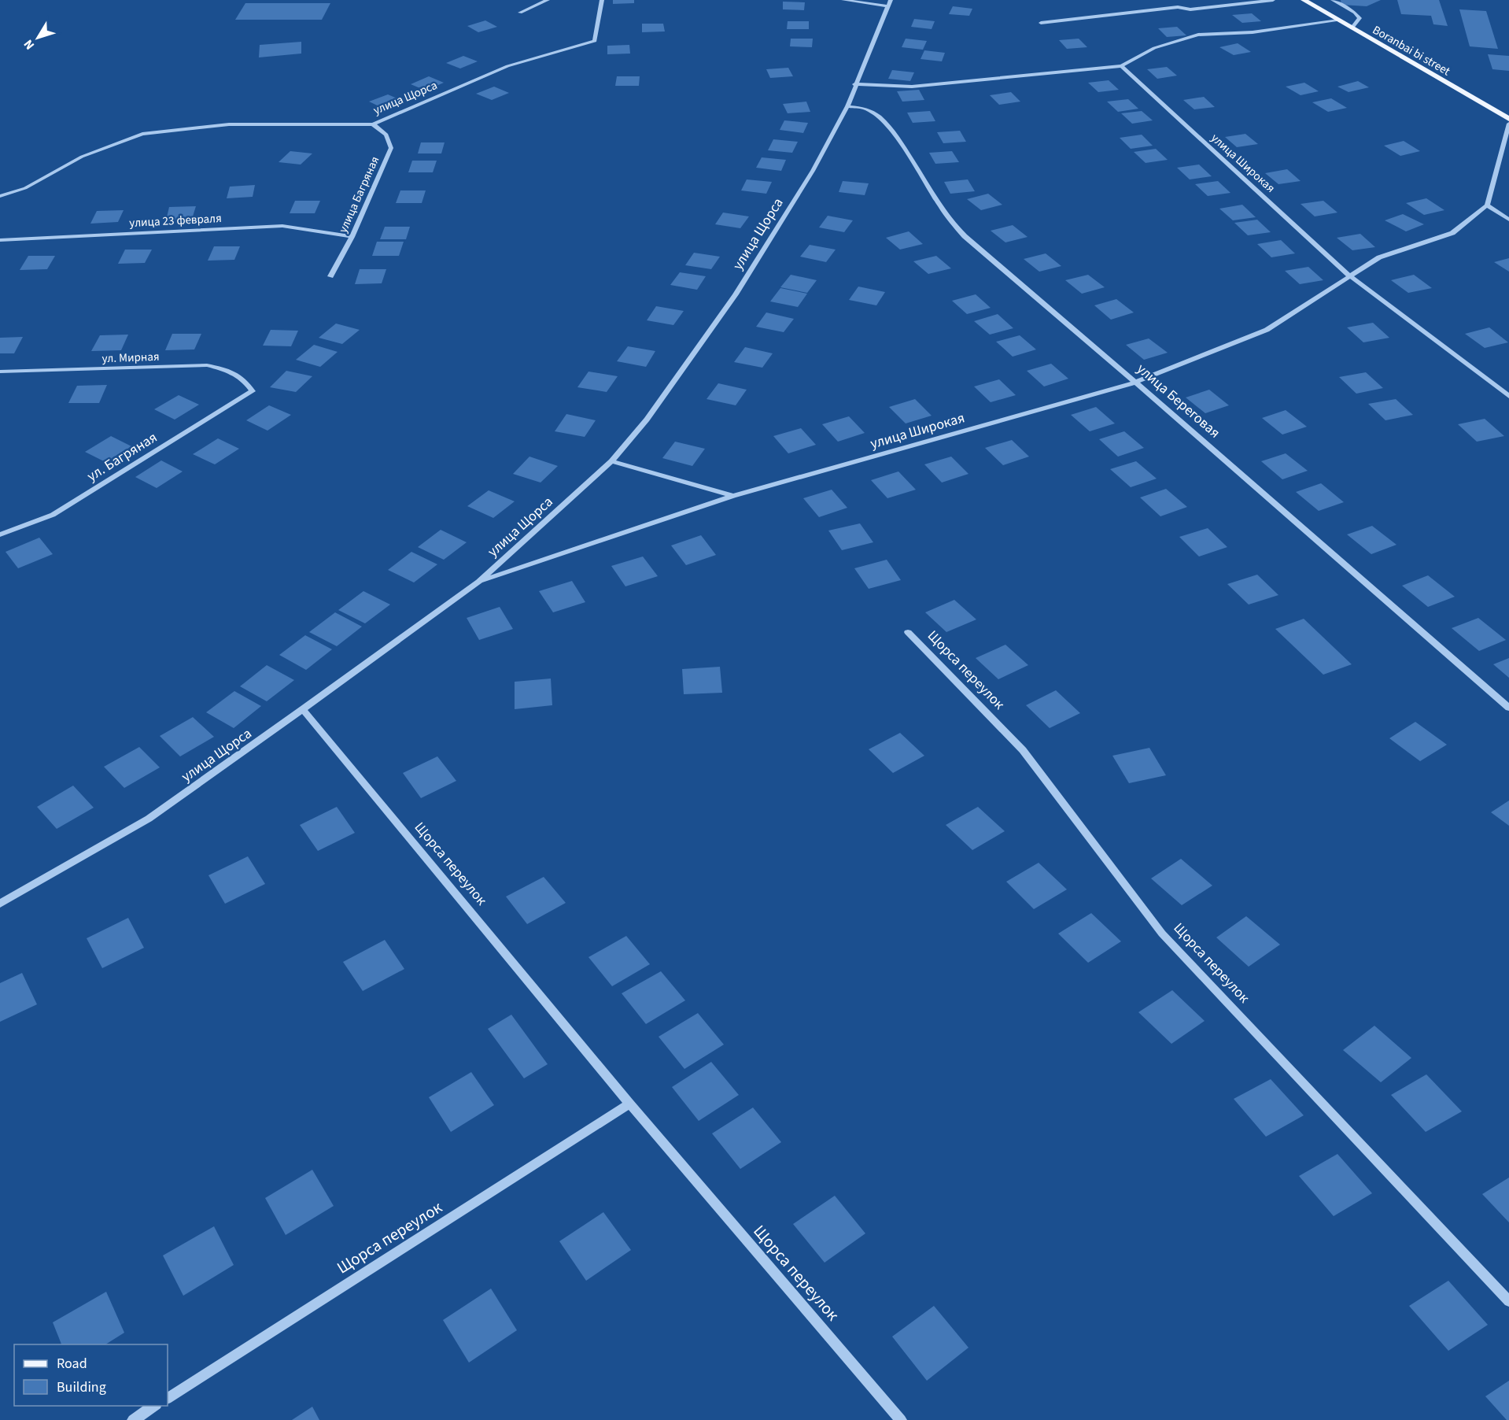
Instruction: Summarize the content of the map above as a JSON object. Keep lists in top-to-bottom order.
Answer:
{
  "streets": {
    "main road": ["Boranbai bi street"],
    "street": [
      "улица Щорса",
      "улица Широкая",
      "улица Багряная",
      "улица 23 февраля",
      "ул. Мирная",
      "улица Береговая",
      "ул. Багряная",
      "Щорса переулок"
    ]
  },
  "crossings": [
    ["улица Щорса", "улица Широкая"],
    ["улица Щорса", "улица Багряная"],
    ["улица Щорса", "улица Береговая"],
    ["улица Щорса", "Щорса переулок"],
    ["улица Широкая", "улица Береговая"],
    ["улица Багряная", "улица 23 февраля"],
    ["ул. Мирная", "ул. Багряная"]
  ],
  "legend": ["Road", "Building"],
  "north": "bottom left"
}
